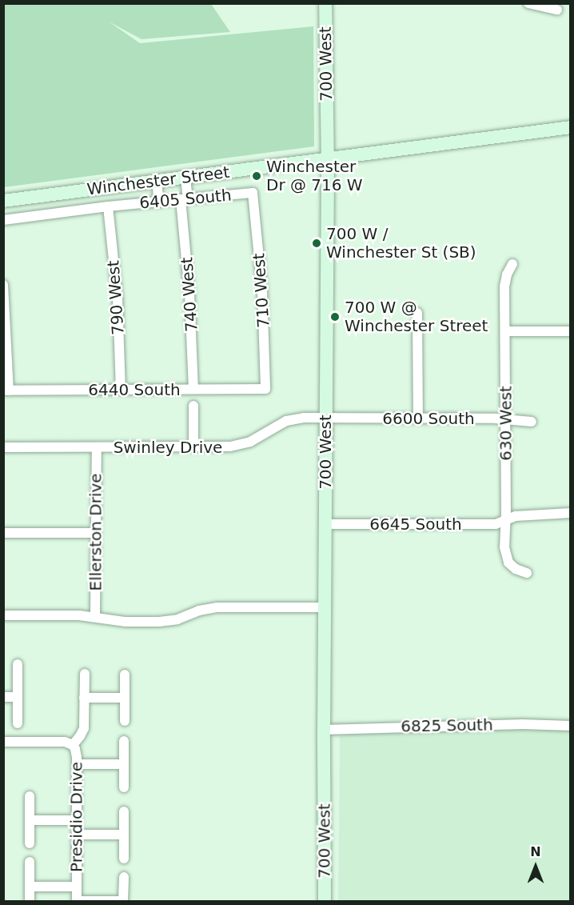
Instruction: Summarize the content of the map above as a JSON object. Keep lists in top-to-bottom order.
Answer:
{
  "streets": {
    "main road": ["700 West", "Winchester Street"],
    "street": [
      "6405 South",
      "710 West",
      "740 West",
      "790 West",
      "6440 South",
      "6600 South",
      "630 West",
      "Swinley Drive",
      "6645 South",
      "Ellerston Drive",
      "6825 South",
      "Presidio Drive"
    ]
  },
  "crossings": [
    ["700 West", "Winchester Street"],
    ["700 West", "6600 South"],
    ["700 West", "Swinley Drive"],
    ["700 West", "6645 South"],
    ["700 West", "6825 South"],
    ["Winchester Street", "740 West"],
    ["6405 South", "710 West"],
    ["6405 South", "740 West"],
    ["6405 South", "790 West"],
    ["710 West", "6440 South"],
    ["740 West", "6440 South"],
    ["790 West", "6440 South"],
    ["6600 South", "630 West"],
    ["6600 South", "Swinley Drive"],
    ["630 West", "6645 South"],
    ["Swinley Drive", "Ellerston Drive"]
  ],
  "places": ["Winchester Dr @ 716 W", "700 W / Winchester St (SB)", "700 W @ Winchester Street"],
  "north": "top"
}
